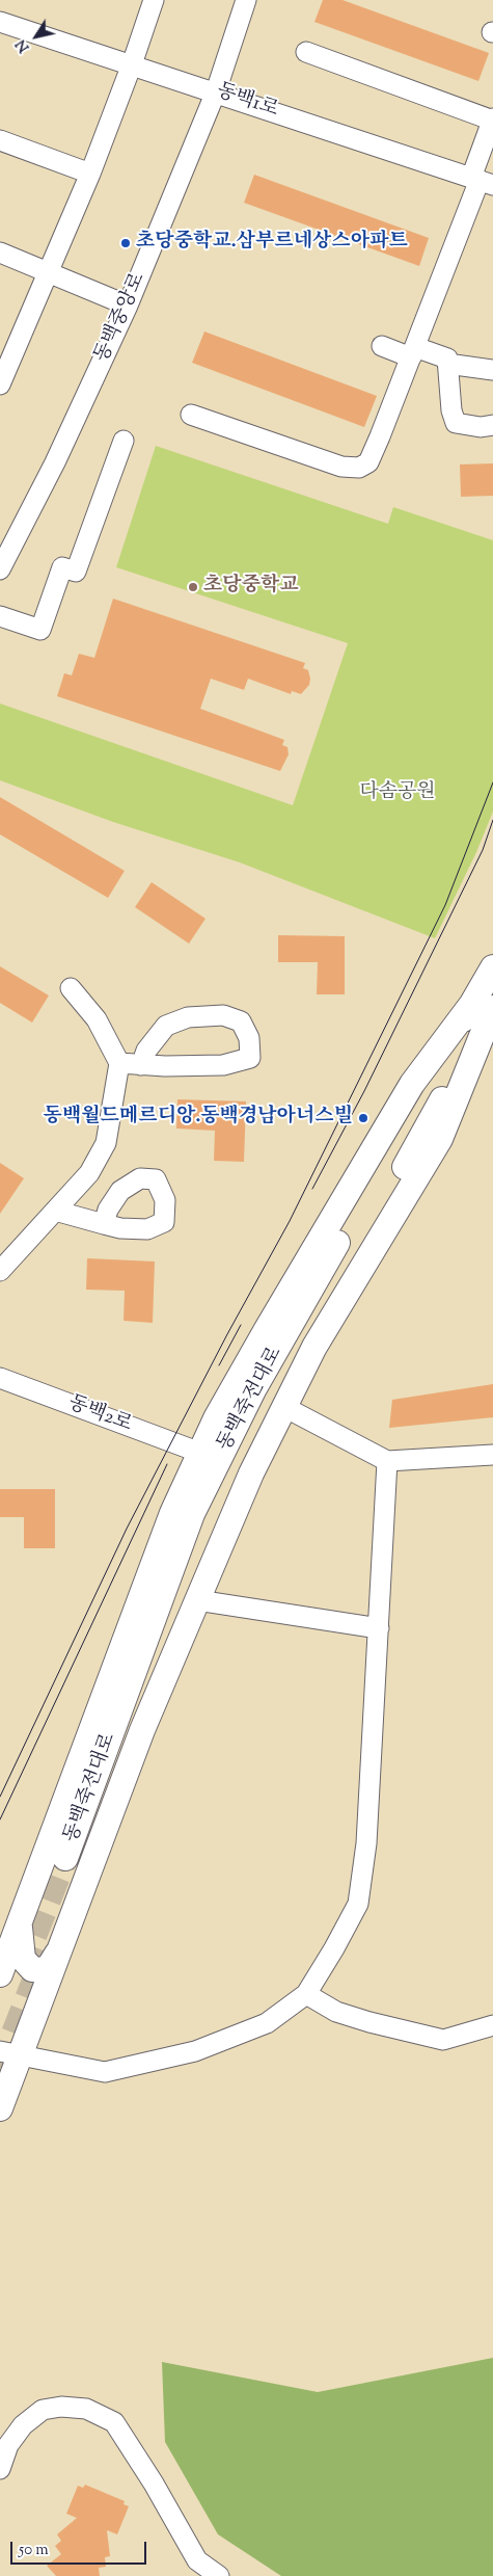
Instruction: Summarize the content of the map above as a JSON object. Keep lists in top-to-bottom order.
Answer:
{
  "streets": {
    "main road": ["동백죽전대로"],
    "street": ["동백1로", "동백중앙로", "동백2로"]
  },
  "crossings": [
    ["동백1로", "동백중앙로"]
  ],
  "parks": ["다솜공원"],
  "places": ["초당중학교.삼부르네상스아파트", "초당중학교", "동백월드메르디앙.동백경남아너스빌"],
  "scale_bar": "50 m",
  "north": "bottom left"
}
